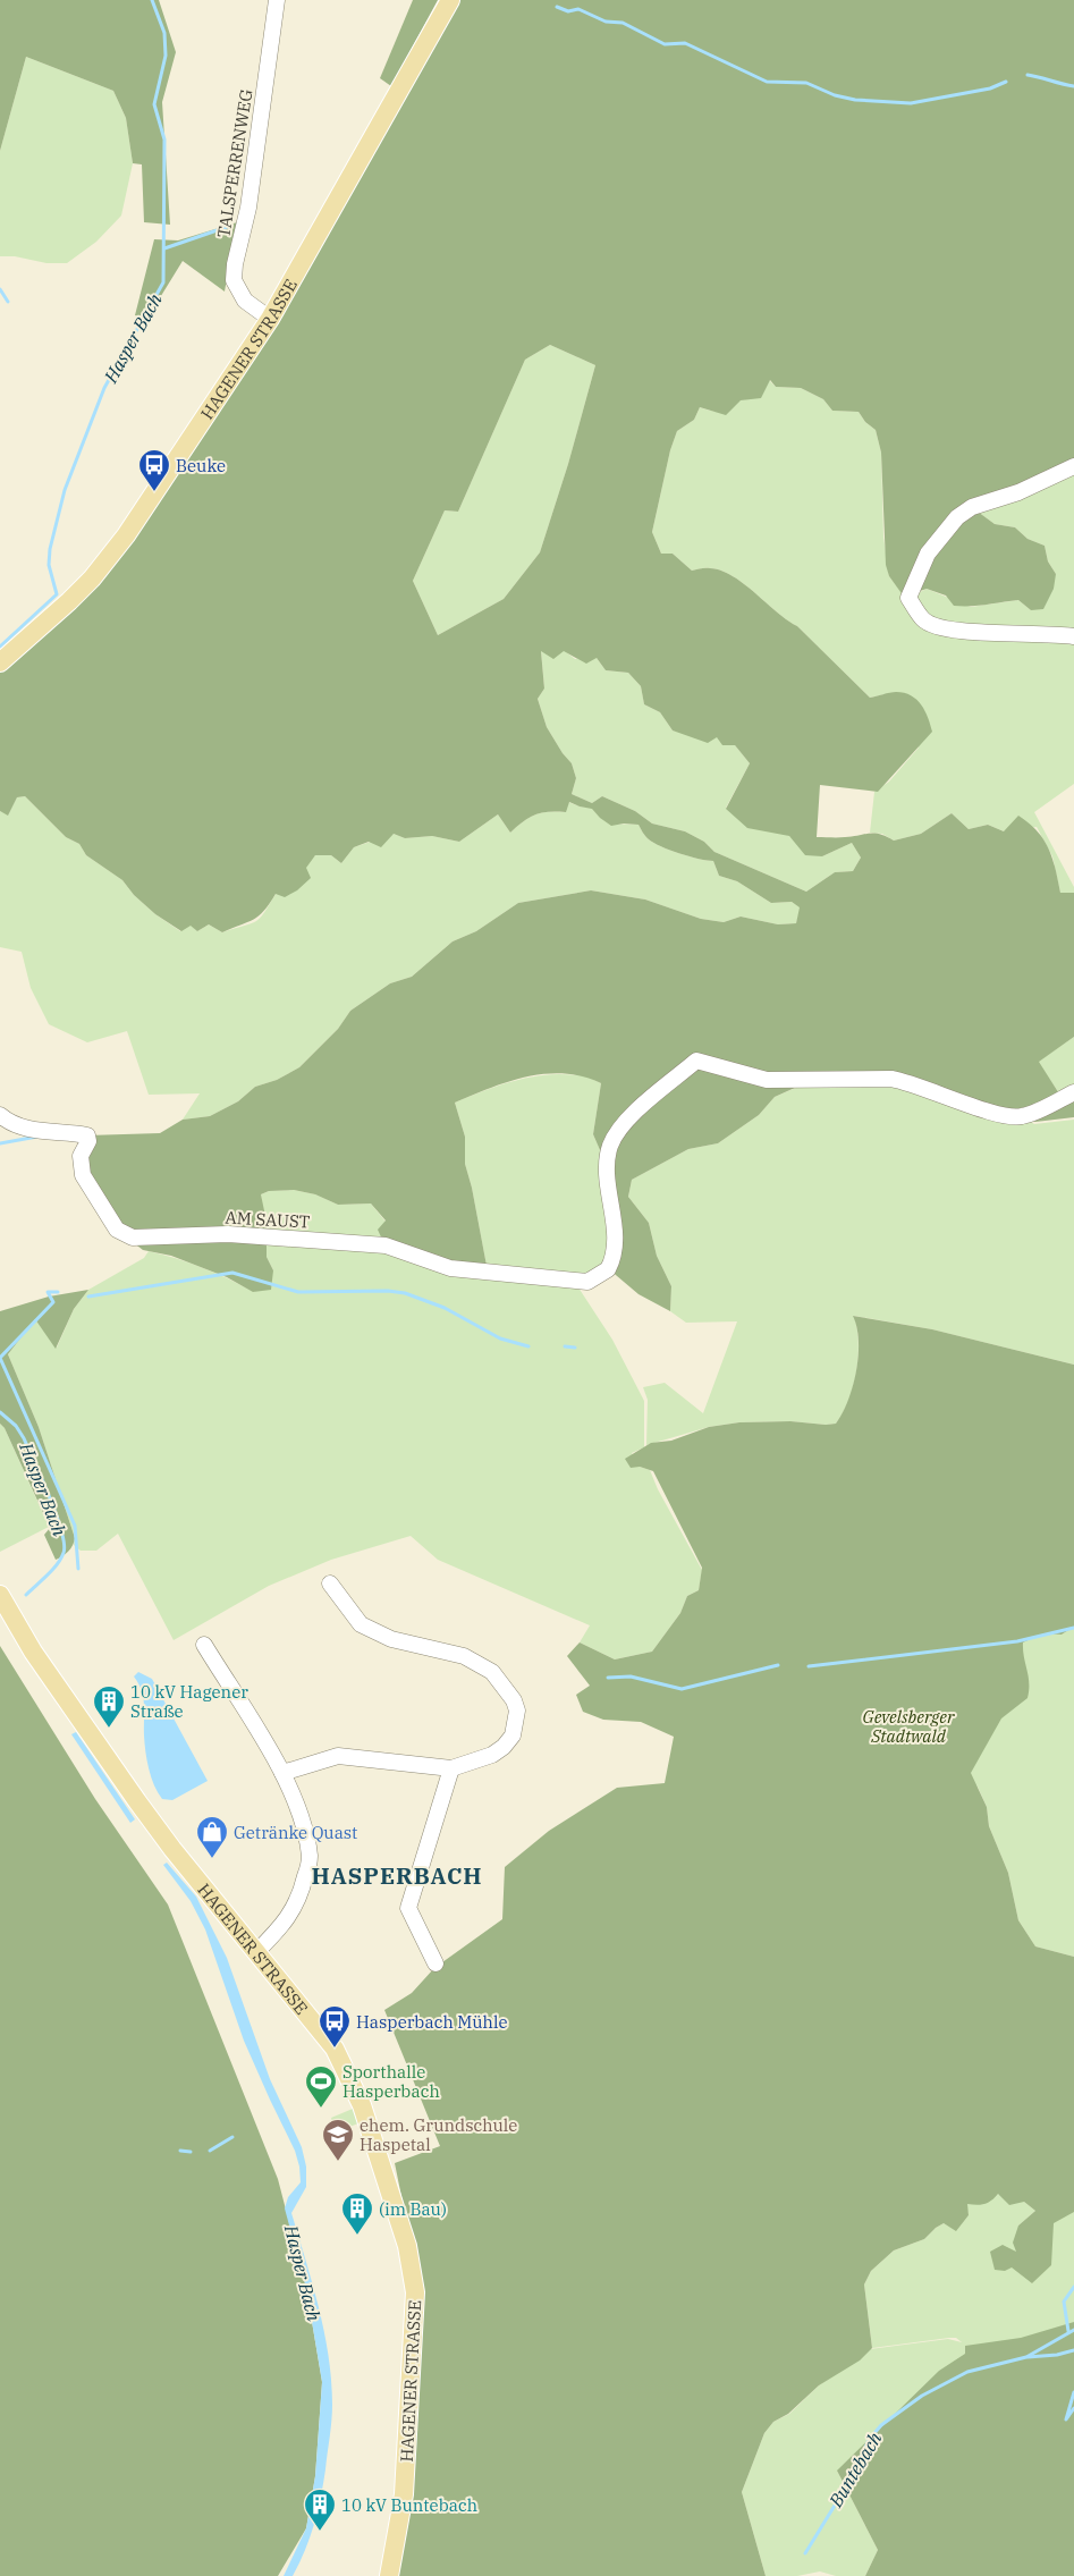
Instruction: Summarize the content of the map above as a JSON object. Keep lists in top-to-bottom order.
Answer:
{
  "streets": {
    "main road": ["HAGENER STRASSE"],
    "street": ["TALSPERRENWEG", "AM SAUST"]
  },
  "crossings": [
    ["TALSPERRENWEG", "HAGENER STRASSE"]
  ],
  "districts": ["HASPERBACH"],
  "water": ["Hasper Bach", "Buntebach"],
  "parks": ["Gevelsberger Stadtwald"],
  "places": {
    "bus stop": ["Beuke", "Hasperbach Mühle"],
    "building": ["10 kV Hagener Straße", "(im Bau)", "10 kV Buntebach"],
    "shop": ["Getränke Quast"],
    "sports": ["Sporthalle Hasperbach"],
    "school or university": ["ehem. Grundschule Haspetal"]
  }
}
